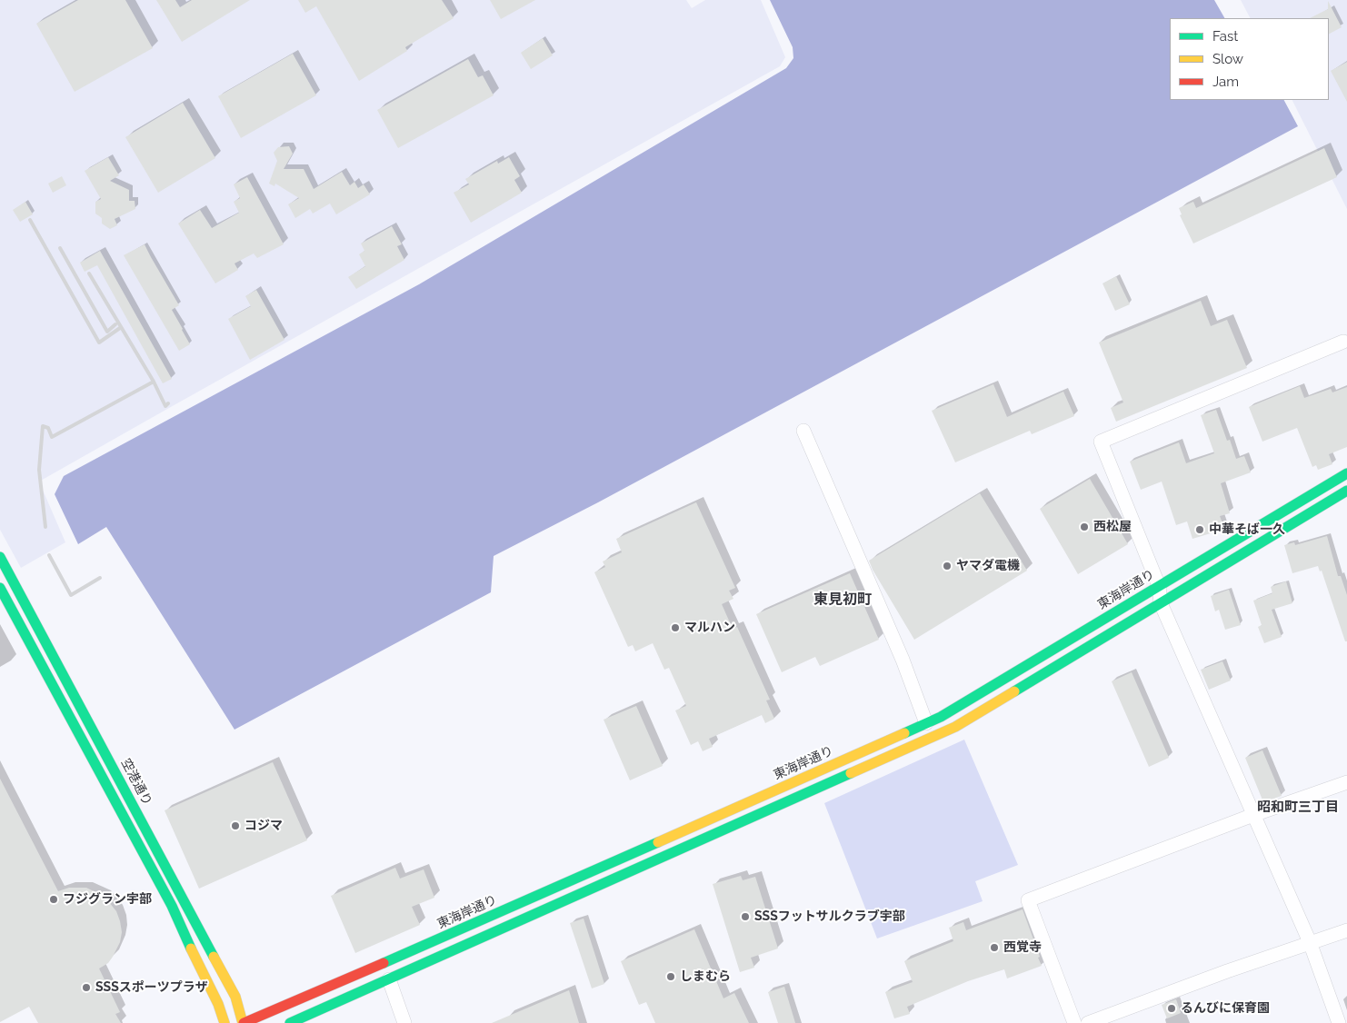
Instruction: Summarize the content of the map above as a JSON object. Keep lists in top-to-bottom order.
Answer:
{
  "streets": {
    "street": ["東海岸通り", "空港通り"]
  },
  "crossings": [
    ["東海岸通り", "空港通り"]
  ],
  "districts": ["東見初町", "昭和町三丁目"],
  "places": [
    "西松屋",
    "中華そば一久",
    "ヤマダ電機",
    "マルハン",
    "コジマ",
    "フジグラン宇部",
    "SSSフットサルクラブ宇部",
    "西覚寺",
    "しまむら",
    "SSSスポーツプラザ",
    "るんびに保育園"
  ],
  "legend": ["Fast", "Slow", "Jam"]
}
